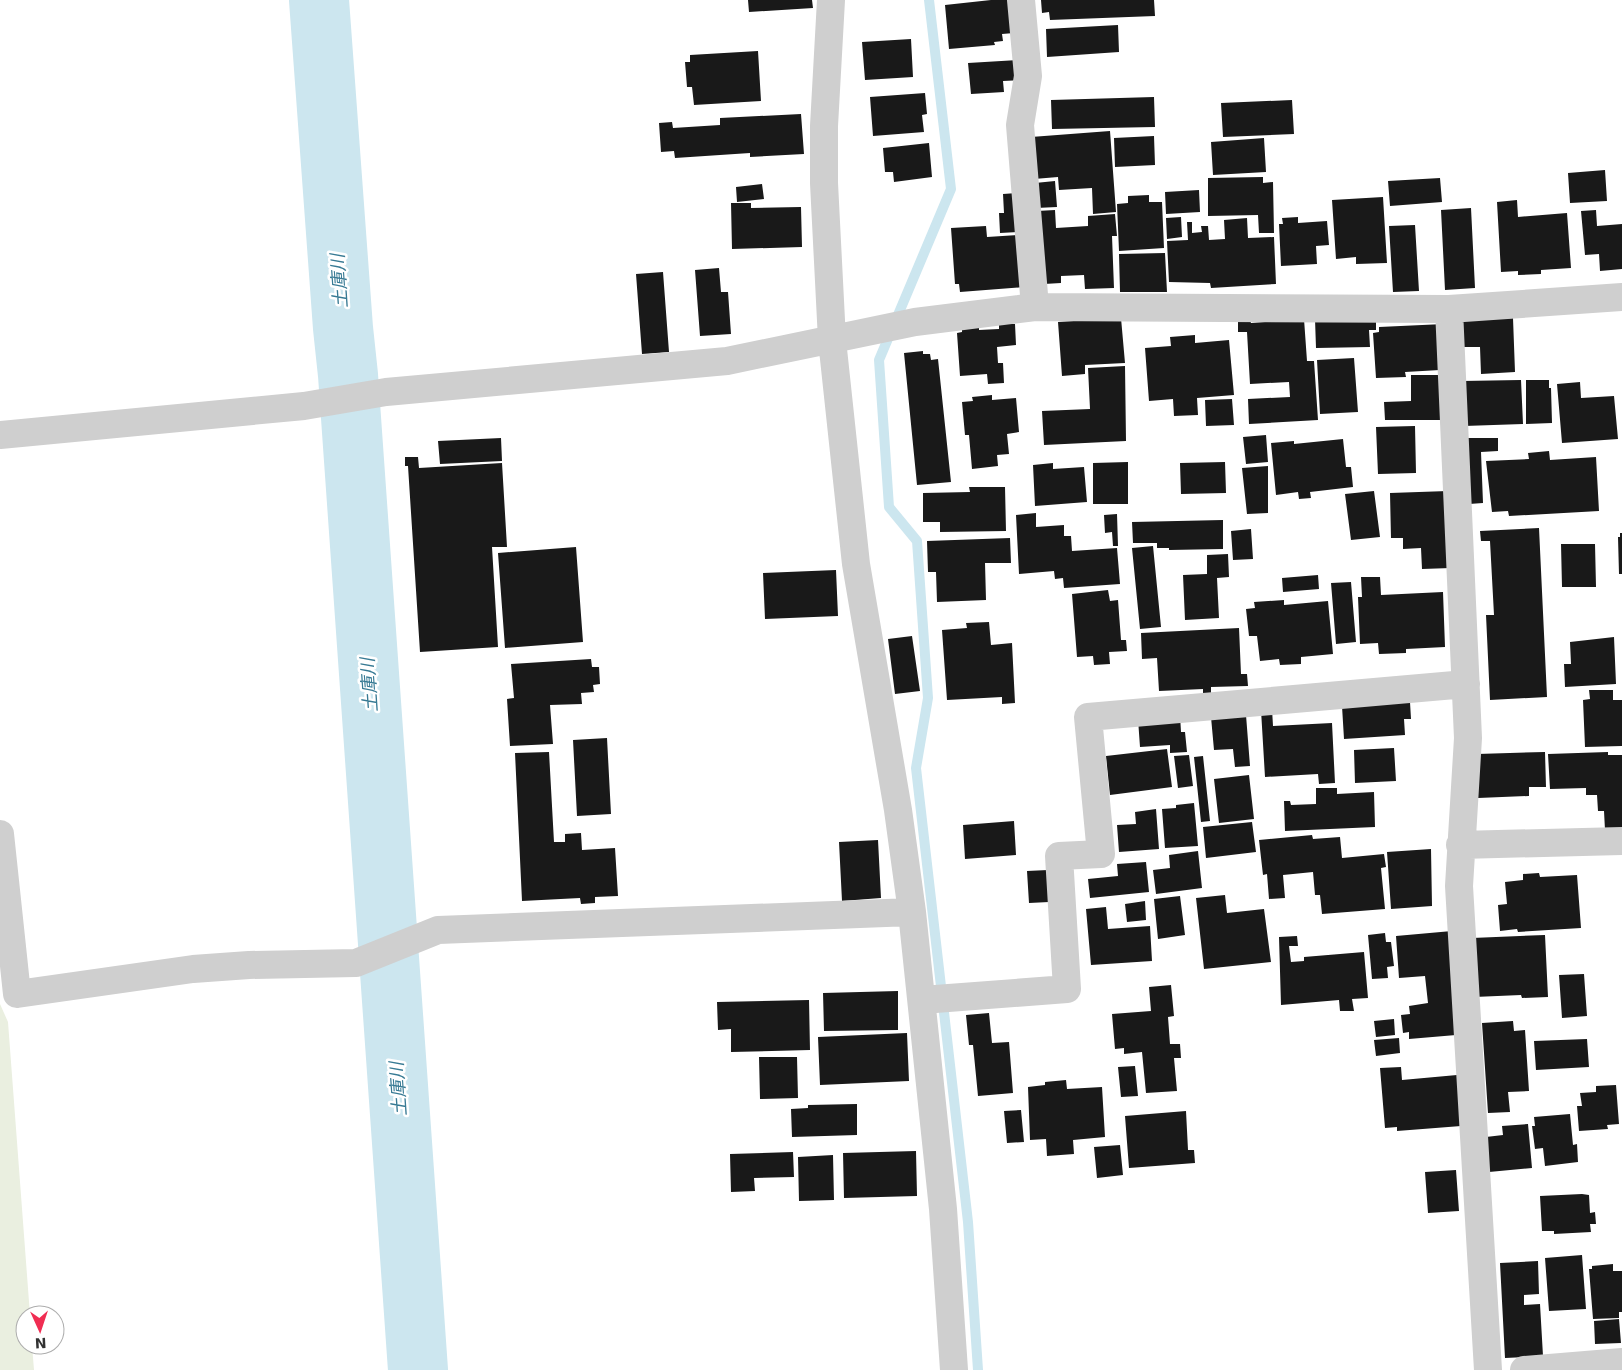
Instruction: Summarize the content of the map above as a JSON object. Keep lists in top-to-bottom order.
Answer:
{
  "water": ["土庫川"],
  "north": "bottom"
}
